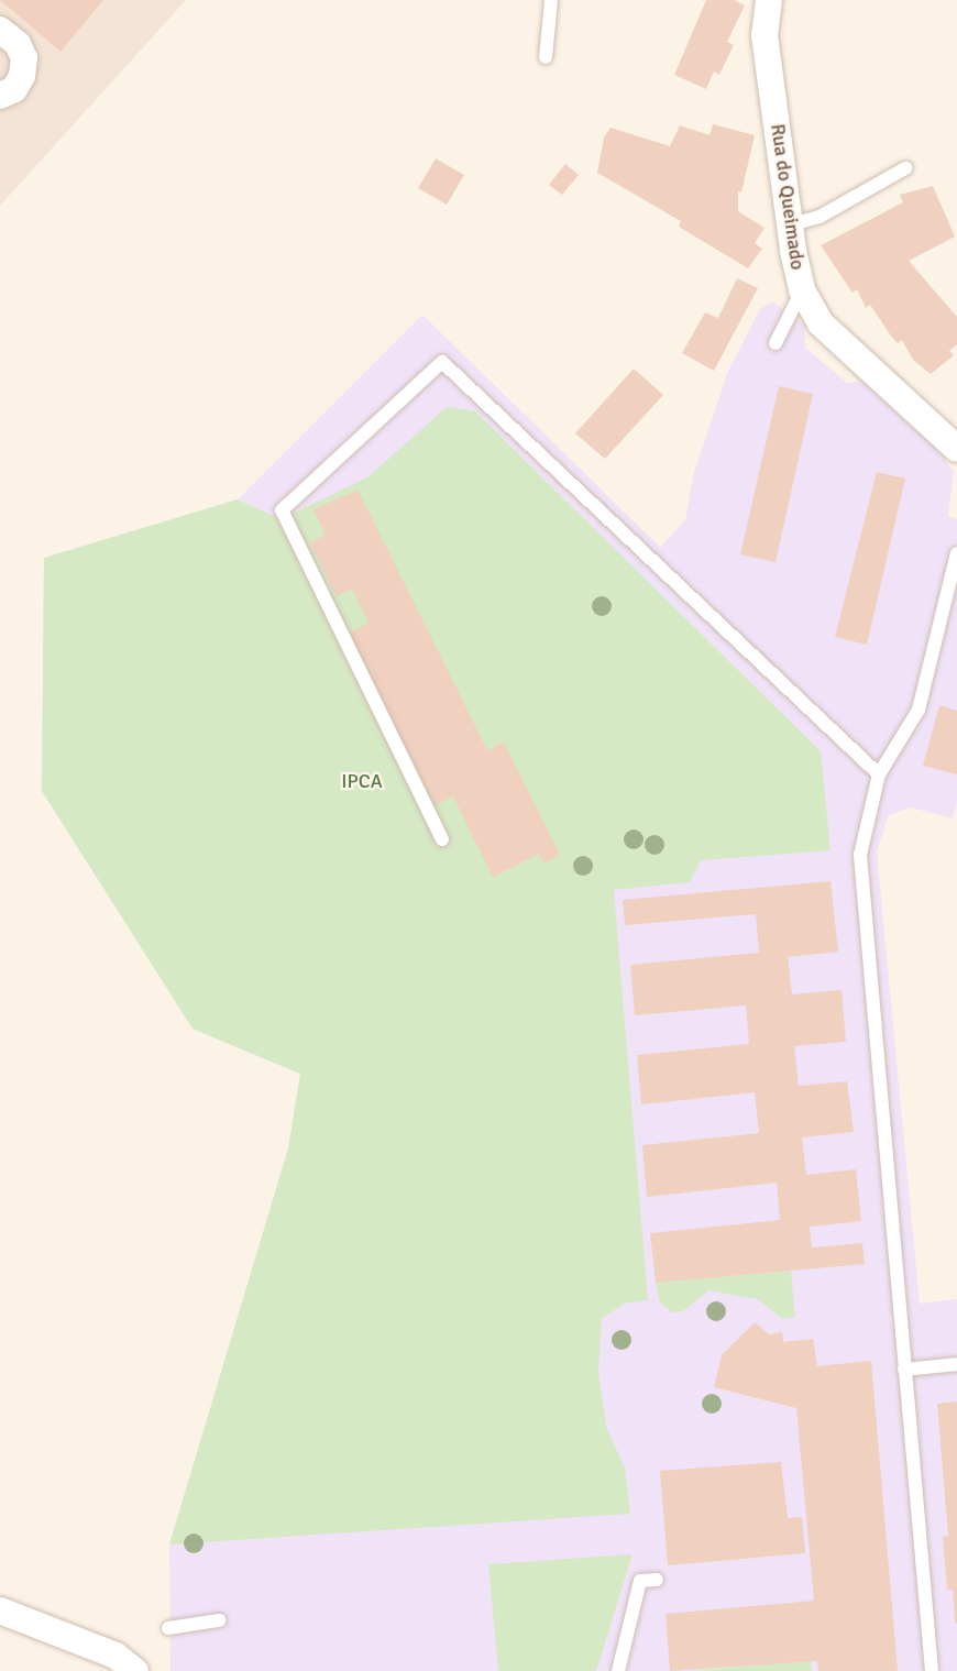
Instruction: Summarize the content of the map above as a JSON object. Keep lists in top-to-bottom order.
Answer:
{
  "streets": {
    "street": ["Rua do Queimado"]
  },
  "parks": ["IPCA"]
}
